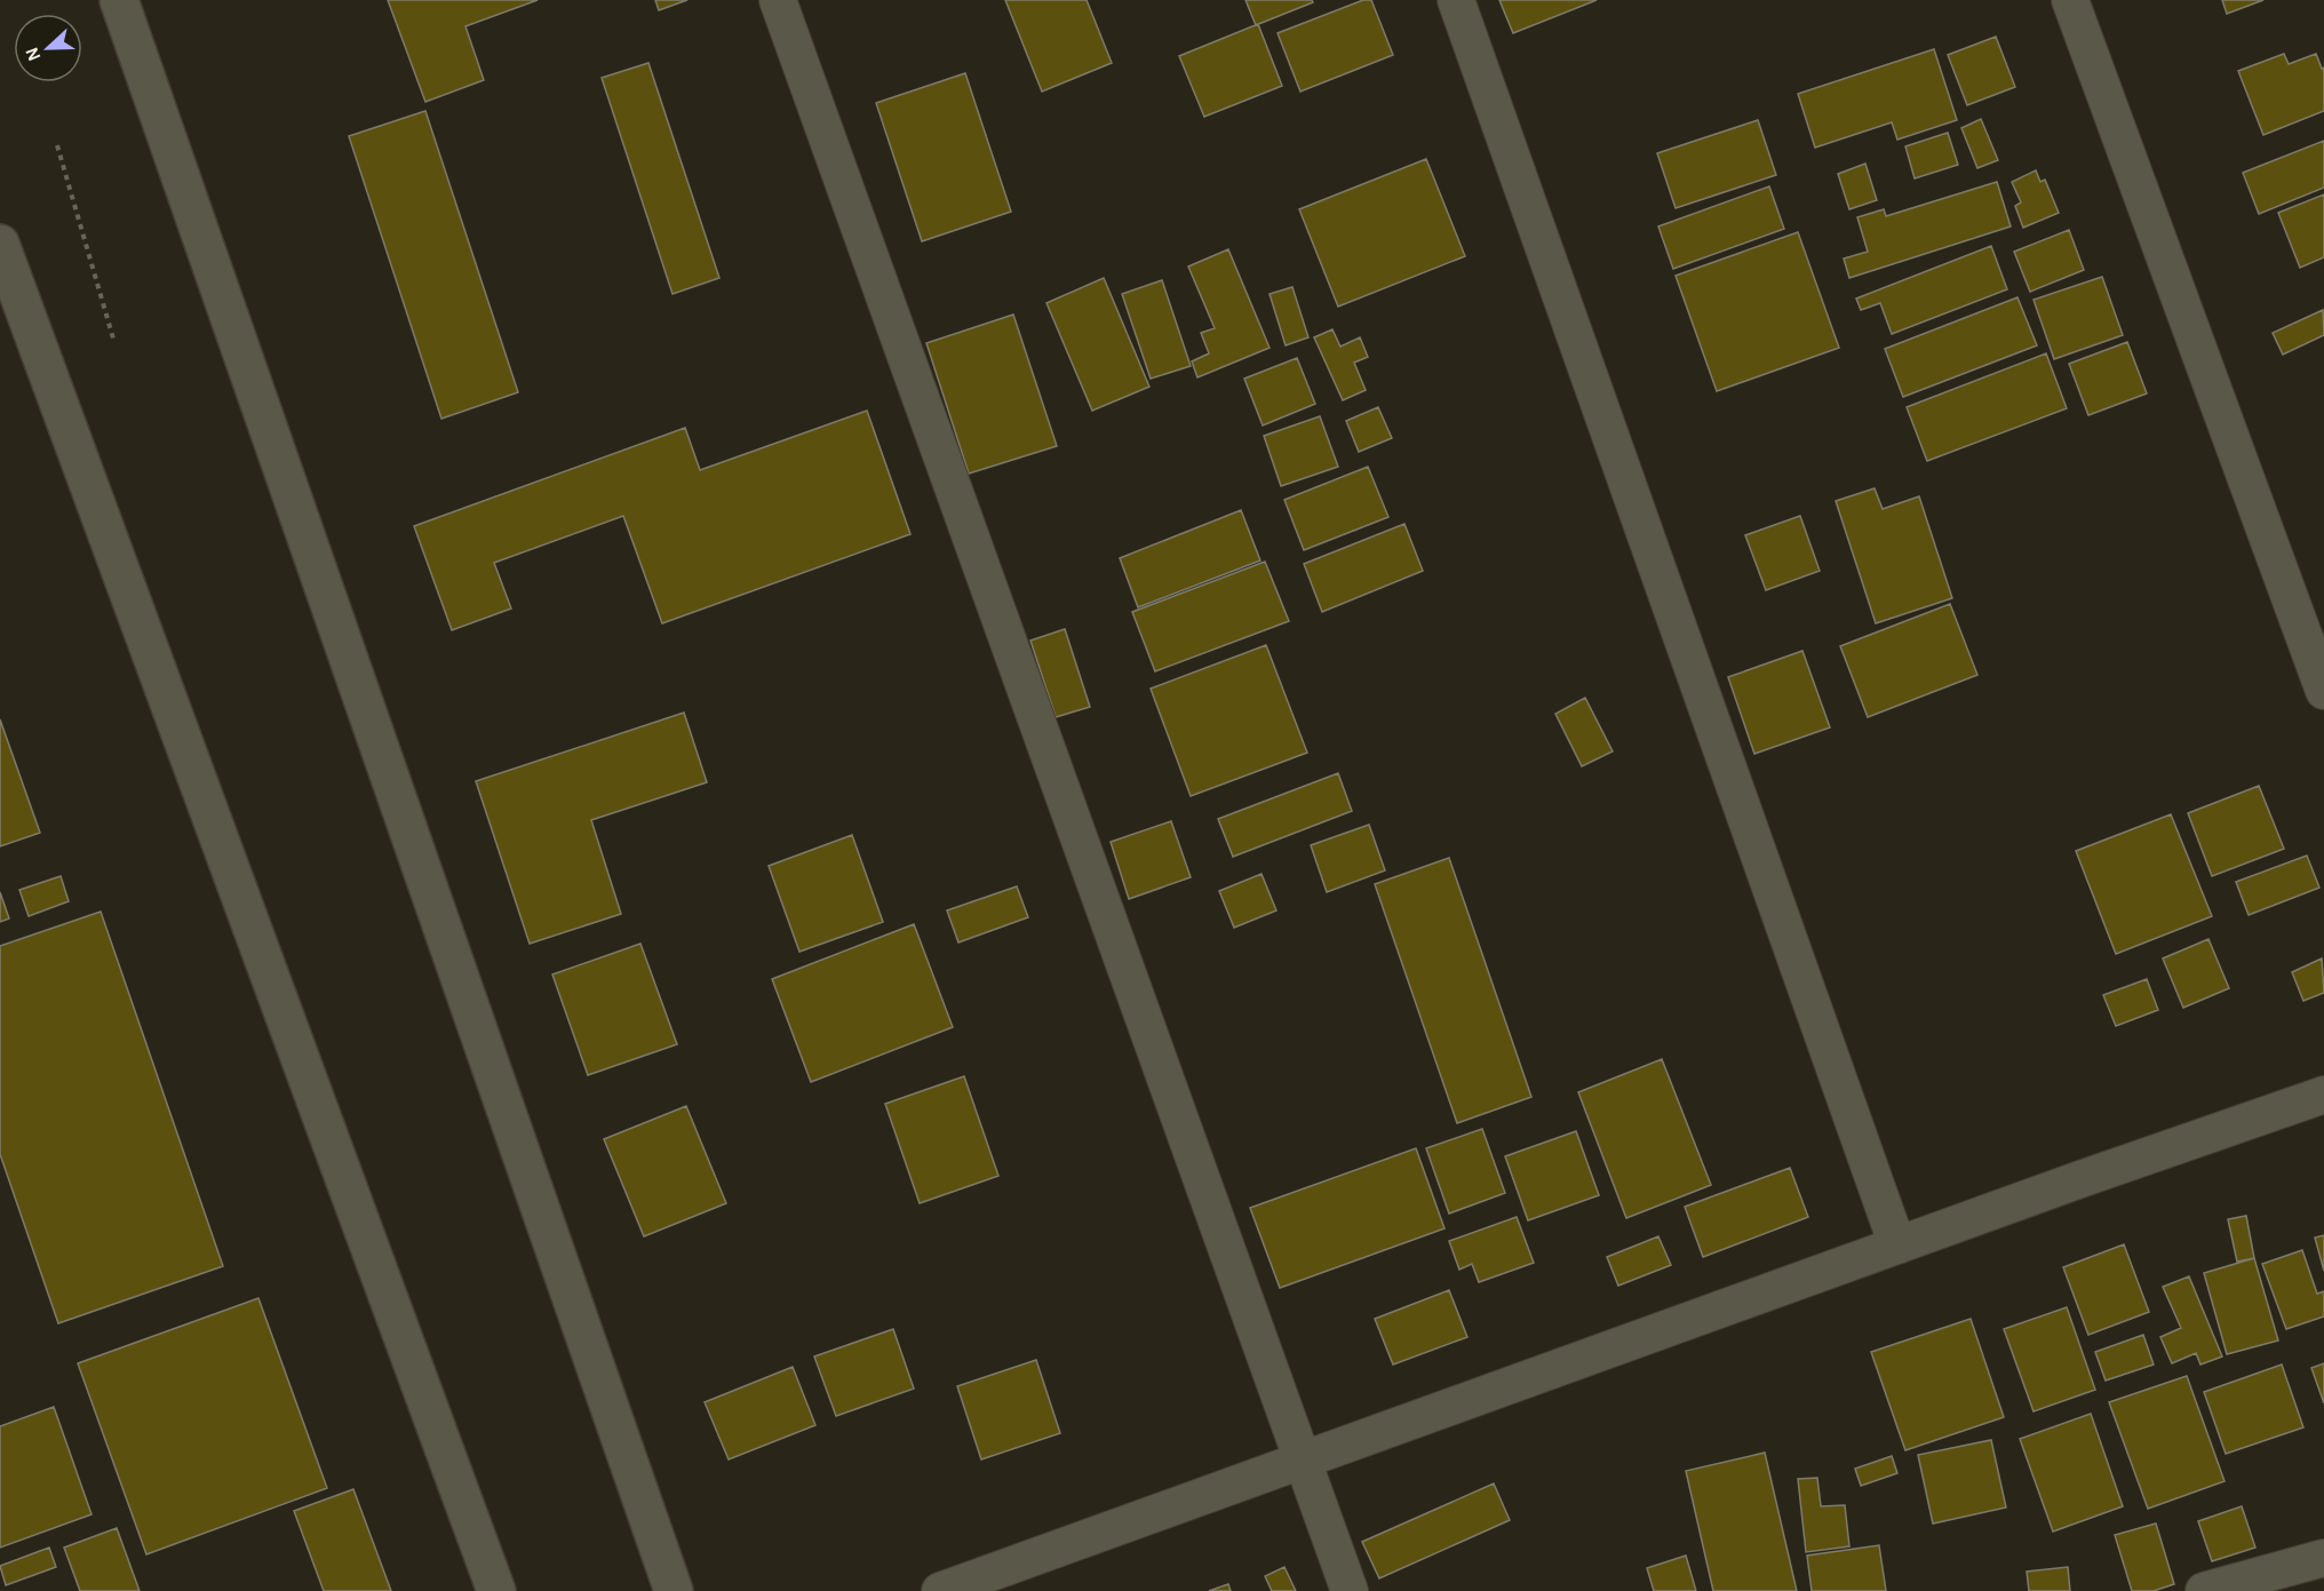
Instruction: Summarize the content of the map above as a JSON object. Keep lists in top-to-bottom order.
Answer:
{
  "north": "left"
}
